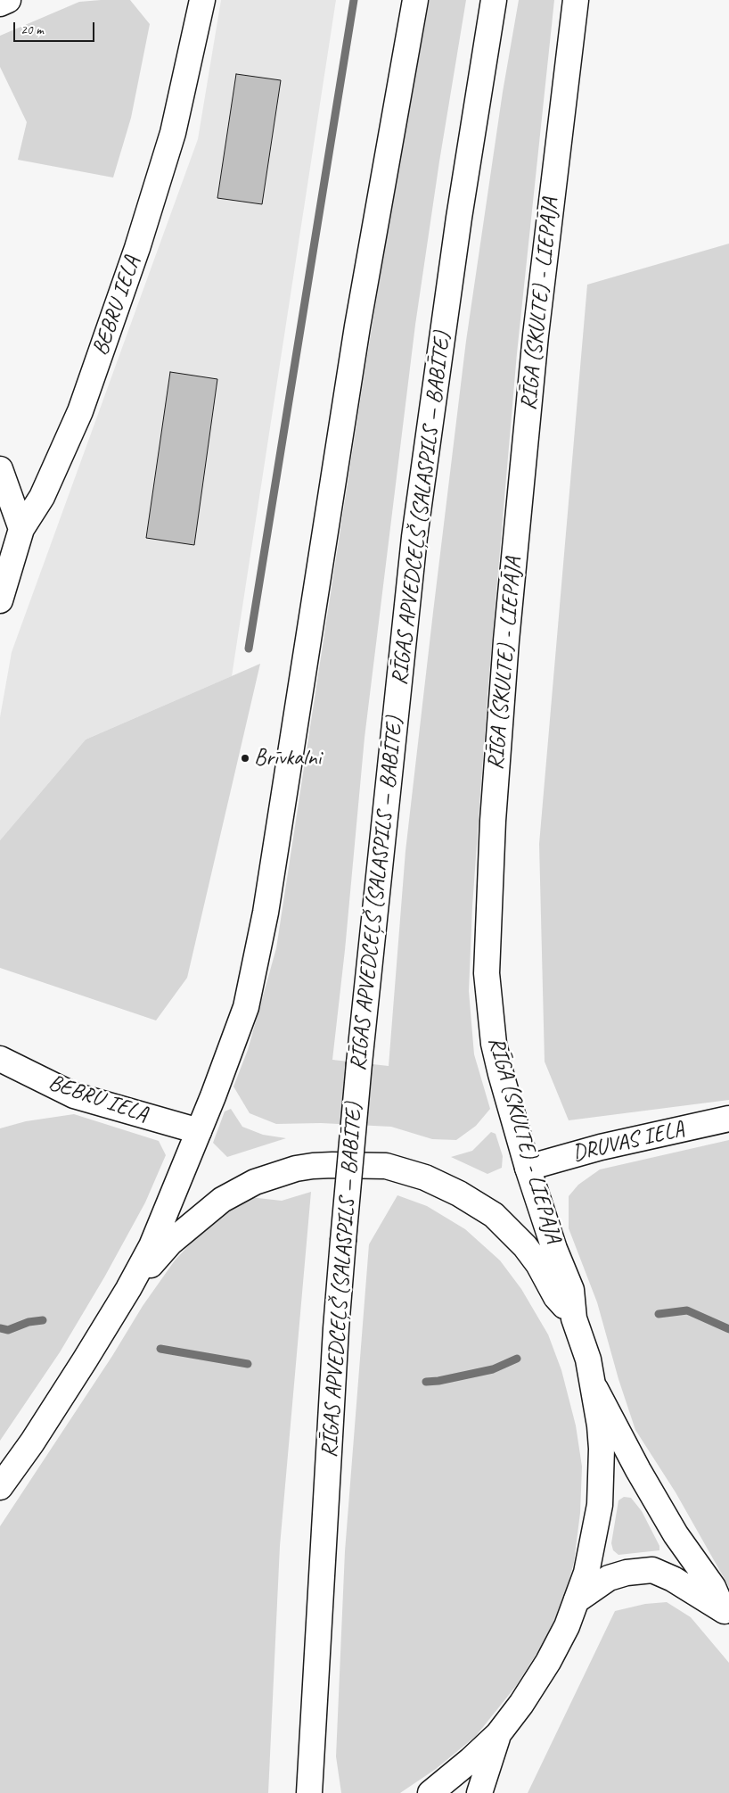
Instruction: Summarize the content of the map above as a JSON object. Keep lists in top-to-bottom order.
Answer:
{
  "streets": {
    "main road": [
      "RĪGA (SKULTE) - LIEPĀJA",
      "BEBRU IELA",
      "RĪGAS APVEDCEĻŠ (SALASPILS — BABĪTE)",
      "DRUVAS IELA"
    ]
  },
  "crossings": [
    ["RĪGA (SKULTE) - LIEPĀJA", "BEBRU IELA"],
    ["RĪGA (SKULTE) - LIEPĀJA", "DRUVAS IELA"]
  ],
  "places": ["Brīvkalni"],
  "scale_bar": "20 m"
}
